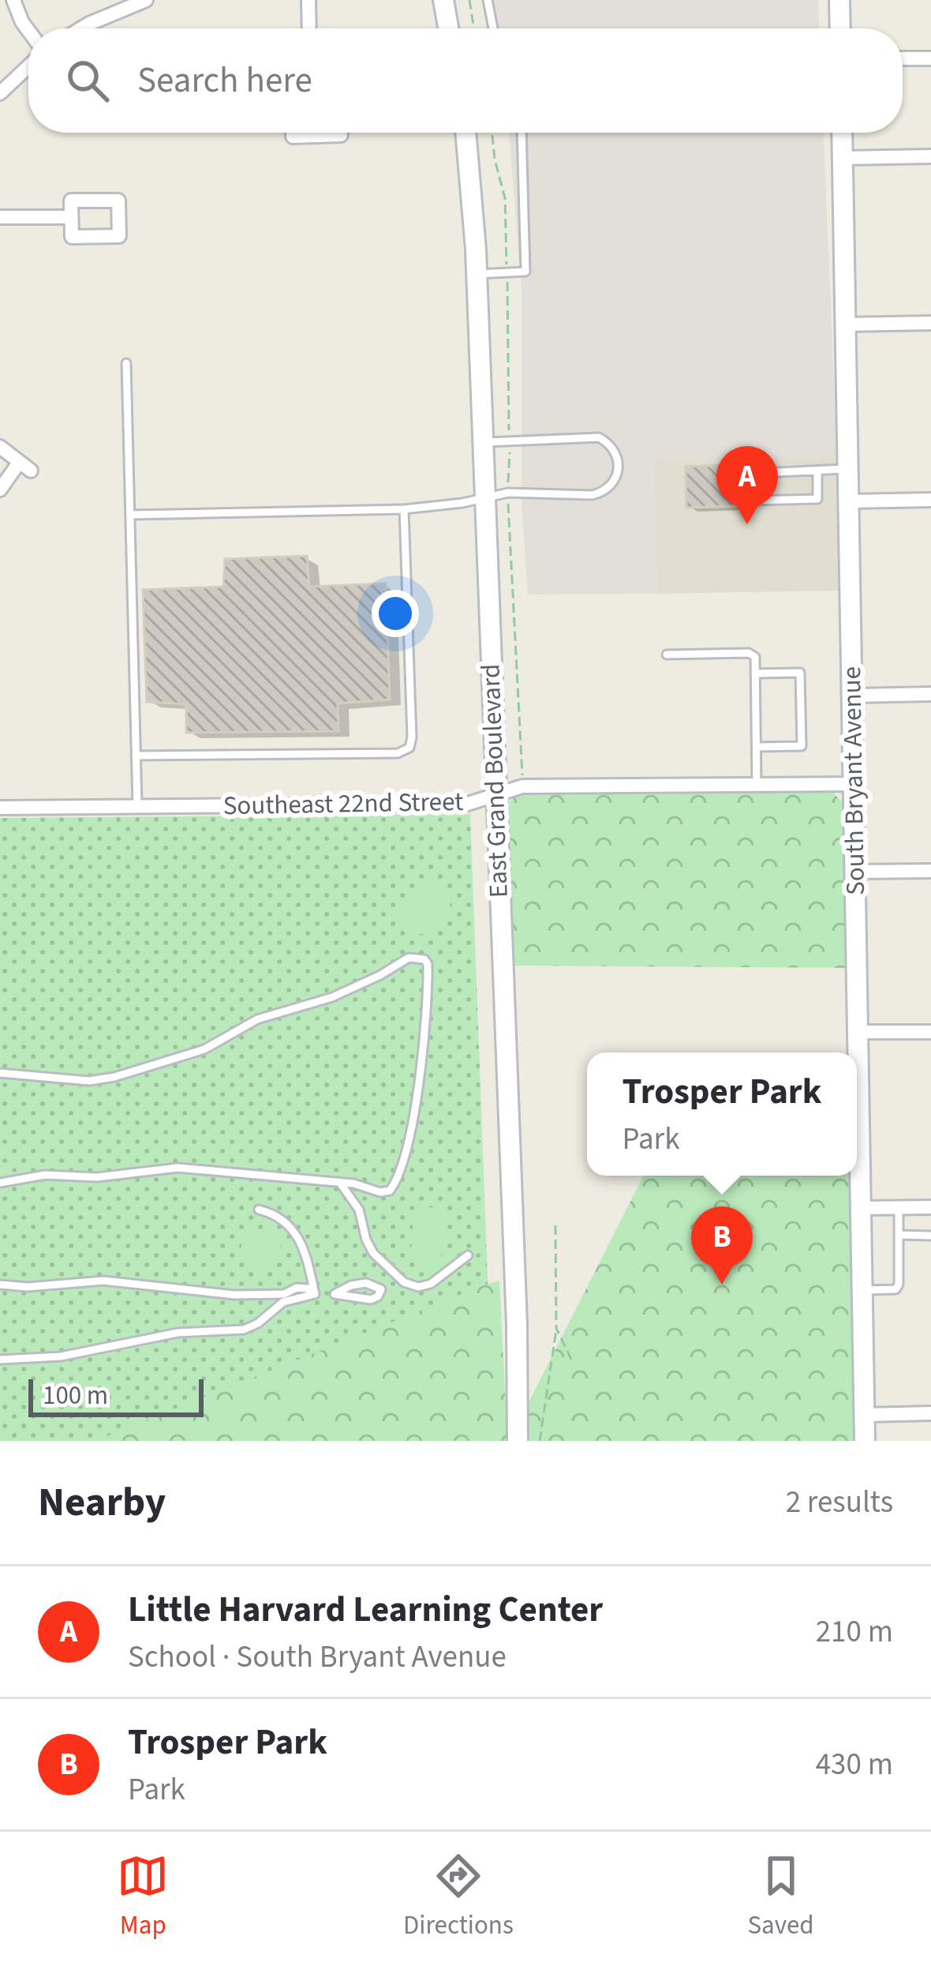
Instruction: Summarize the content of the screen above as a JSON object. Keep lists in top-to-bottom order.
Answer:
{
  "streets": {
    "street": ["East Grand Boulevard", "South Bryant Avenue", "Southeast 22nd Street"]
  },
  "crossings": [
    ["East Grand Boulevard", "Southeast 22nd Street"],
    ["South Bryant Avenue", "Southeast 22nd Street"]
  ],
  "scale_bar": "100 m",
  "page": {
    "search": "Search here",
    "pins": ["A", "B"],
    "popup": ["Trosper Park", "Park"],
    "scale": "100 m",
    "heading": ["Nearby", "2 results"],
    "list": [
      {
        "mark": "A",
        "name": "Little Harvard Learning Center",
        "note": "School · South Bryant Avenue",
        "value": "210 m"
      },
      {
        "mark": "B",
        "name": "Trosper Park",
        "note": "Park",
        "value": "430 m"
      }
    ],
    "nav": ["Map", "Directions", "Saved"]
  }
}
